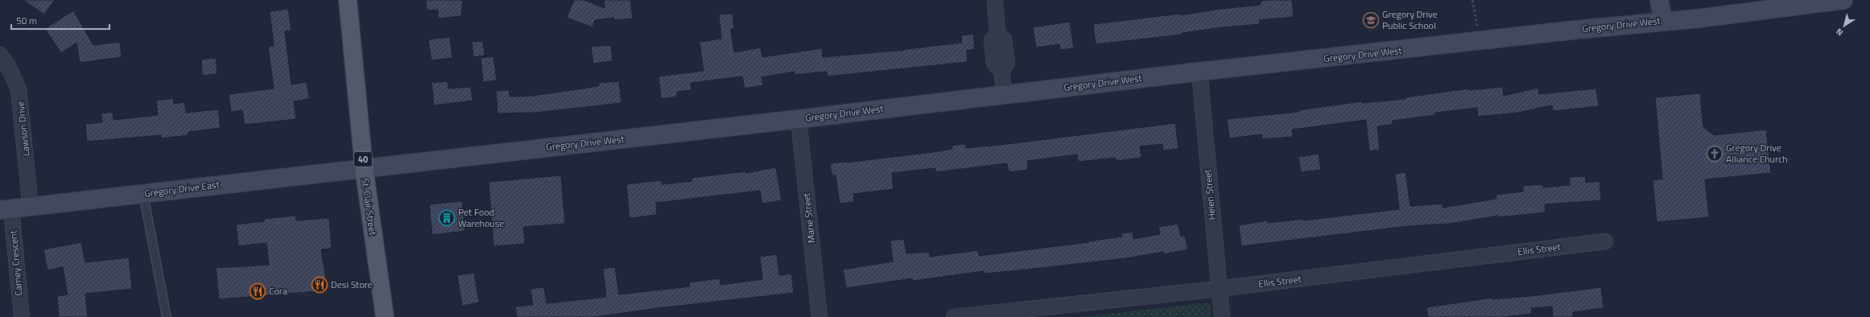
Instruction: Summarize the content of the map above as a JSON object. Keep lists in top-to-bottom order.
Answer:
{
  "streets": {
    "main road": ["40", "St. Clair Street"],
    "street": [
      "Gregory Drive West",
      "Lawson Drive",
      "Gregory Drive East",
      "Helen Street",
      "Marie Street",
      "Ellis Street",
      "Carney Crescent"
    ]
  },
  "crossings": [
    ["Gregory Drive West", "Gregory Drive East"],
    ["Gregory Drive West", "Helen Street"],
    ["Gregory Drive West", "St. Clair Street"],
    ["Gregory Drive West", "Marie Street"],
    ["Lawson Drive", "Gregory Drive East"],
    ["Gregory Drive East", "St. Clair Street"],
    ["Gregory Drive East", "Carney Crescent"],
    ["Helen Street", "Ellis Street"]
  ],
  "places": {
    "school or university": ["Gregory Drive Public School"],
    "church": ["Gregory Drive Alliance Church"],
    "building": ["Pet Food Warehouse"],
    "restaurant": ["Desi Store", "Cora"]
  },
  "scale_bar": "50 m",
  "north": "bottom left"
}
